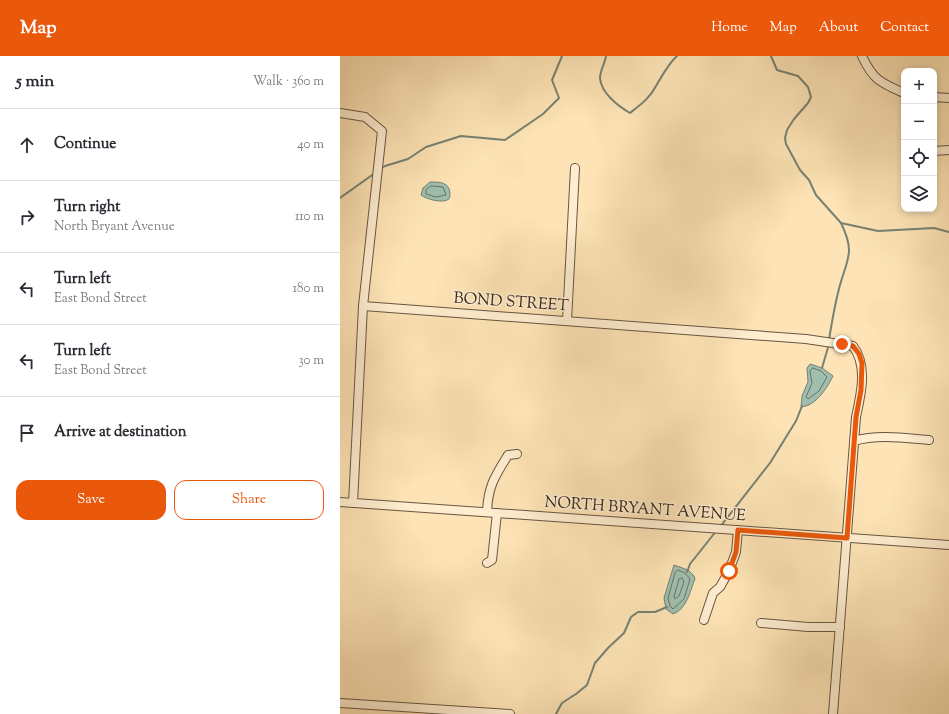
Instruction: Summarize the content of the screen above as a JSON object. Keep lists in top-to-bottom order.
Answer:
{
  "streets": {
    "street": ["BOND STREET", "NORTH BRYANT AVENUE"]
  },
  "page": {
    "header": "Map",
    "nav": [
      "Home",
      "Map",
      "About",
      "Contact"
    ],
    "heading": ["5 min", "Walk · 360 m"],
    "map_buttons": ["+", "−"],
    "list": [
      ["Continue", "40 m"],
      ["Turn right", "North Bryant Avenue", "110 m"],
      ["Turn left", "East Bond Street", "180 m"],
      ["Turn left", "East Bond Street", "30 m"],
      "Arrive at destination"
    ],
    "buttons": ["Save", "Share"]
  }
}
